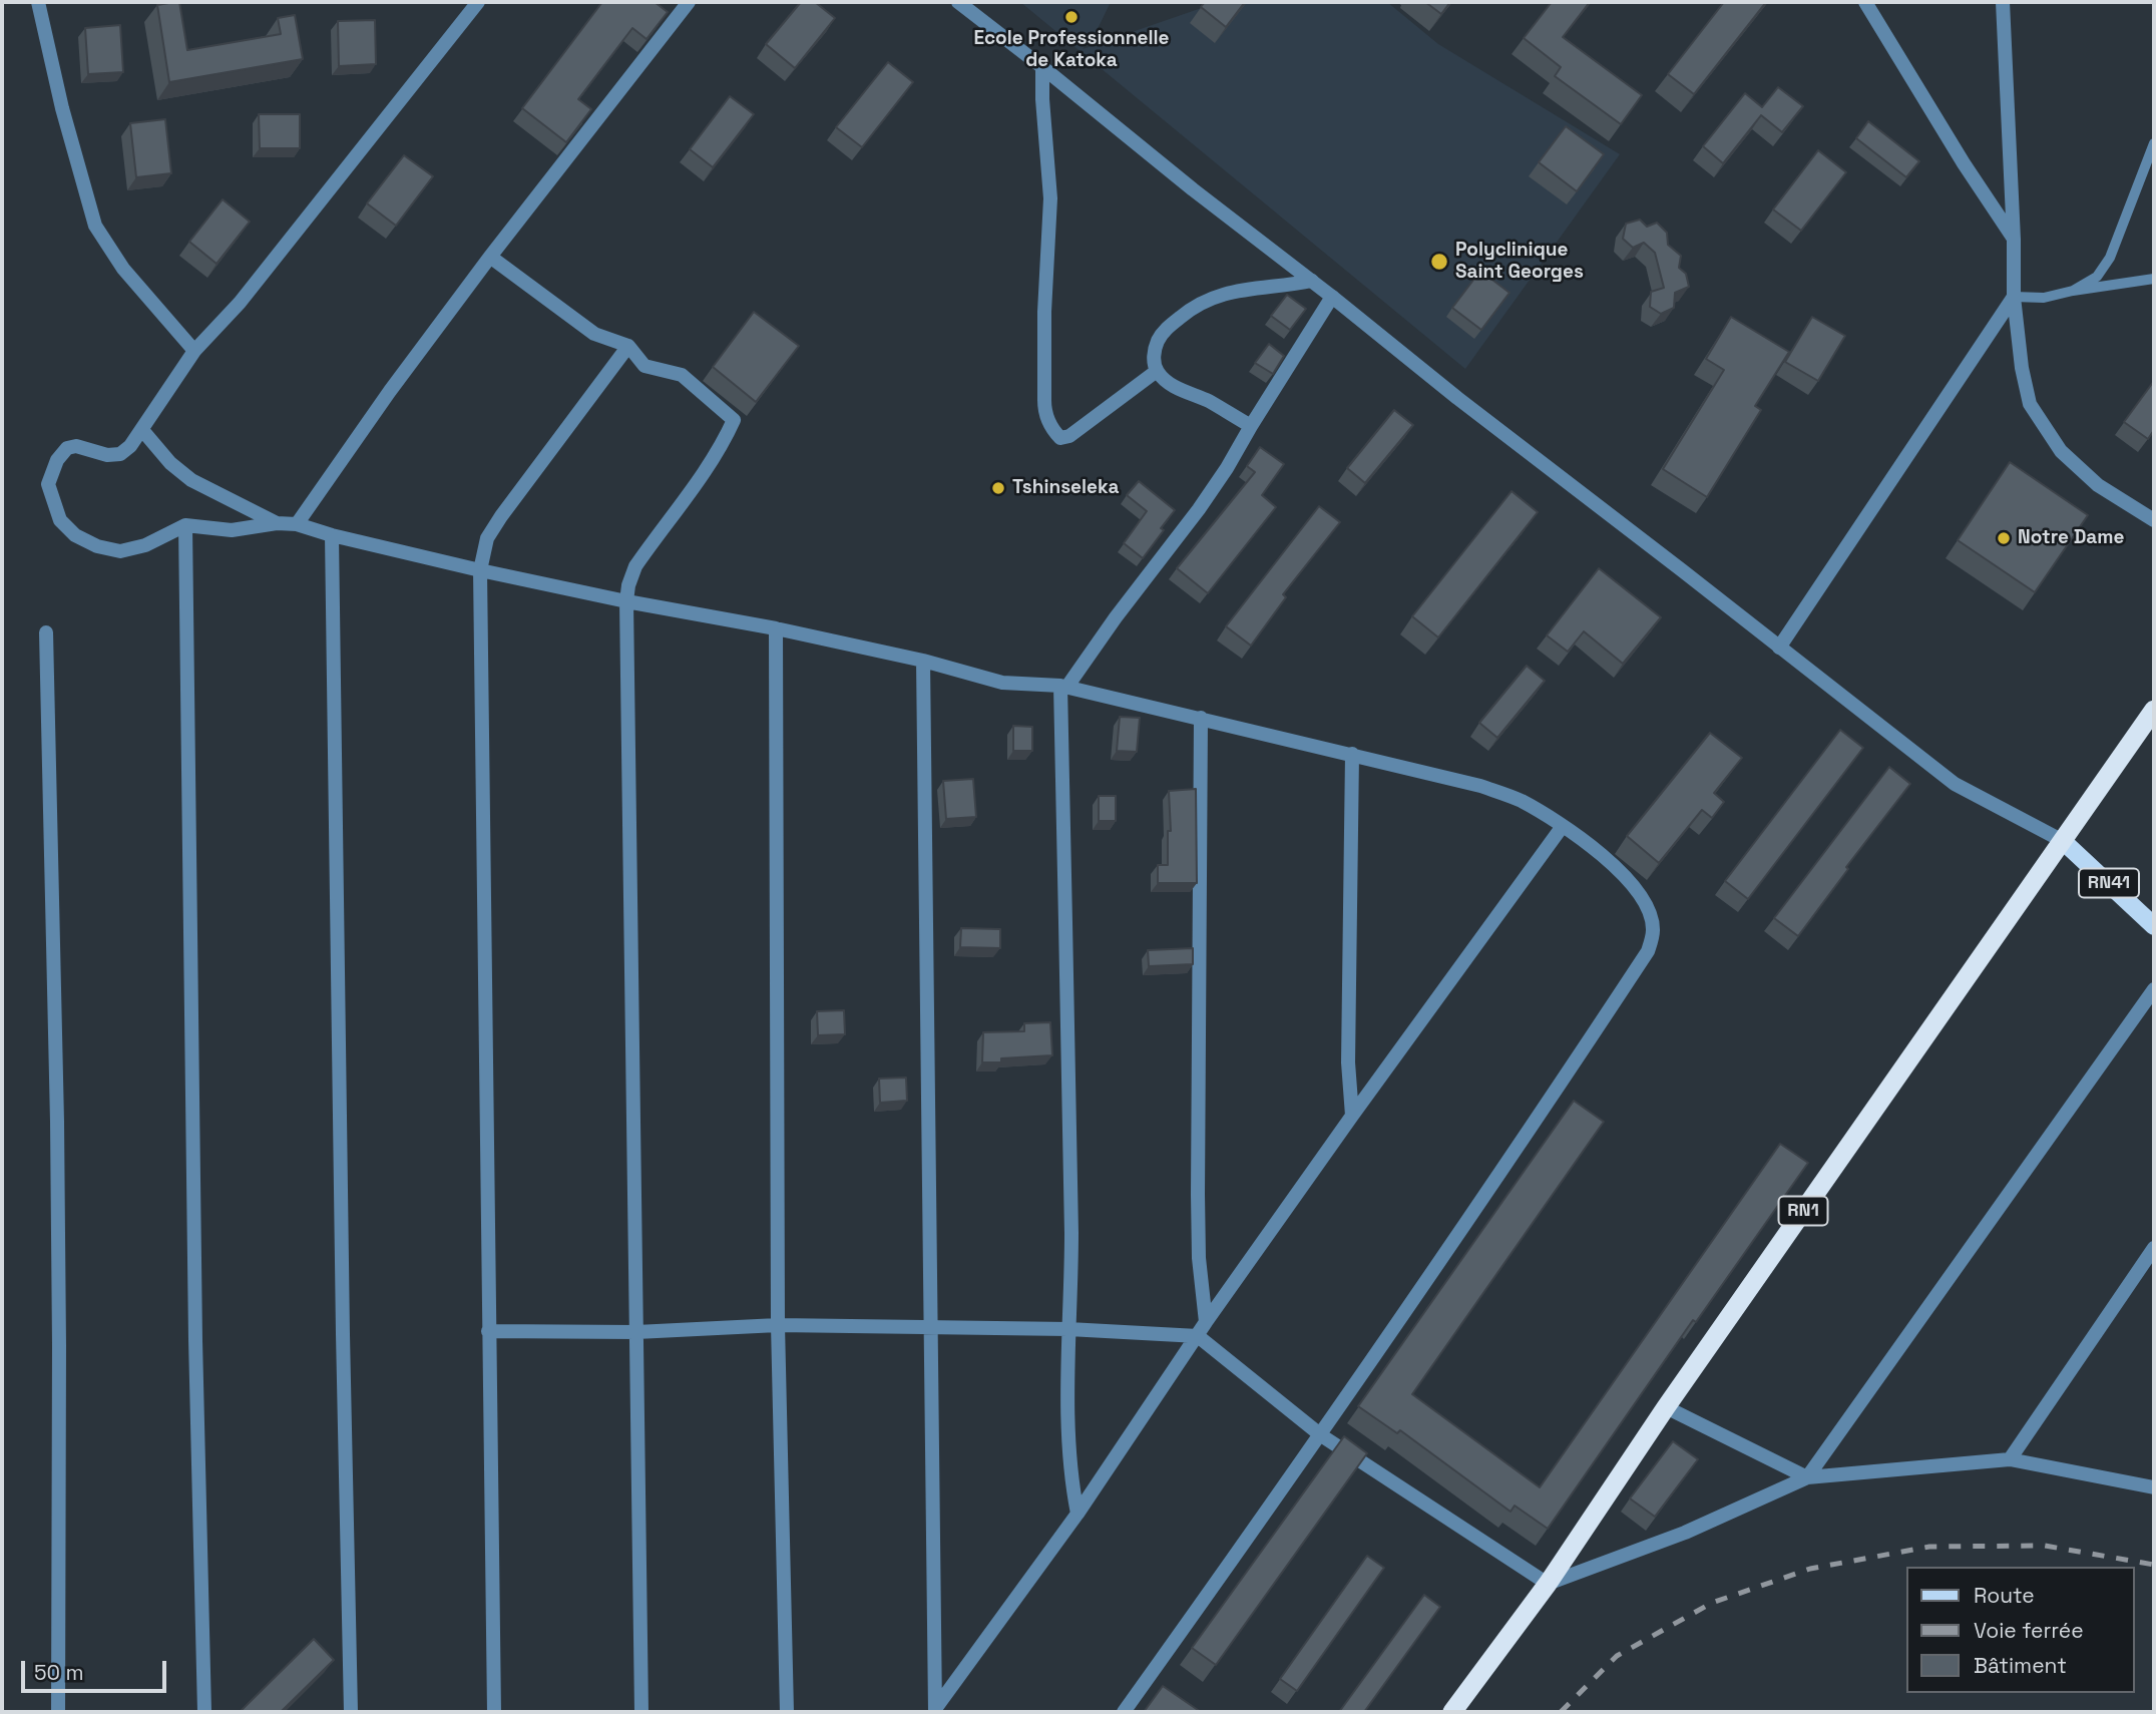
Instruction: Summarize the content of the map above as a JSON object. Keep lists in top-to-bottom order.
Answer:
{
  "streets": {
    "highway": ["RN1"],
    "main road": ["RN41"]
  },
  "crossings": [
    ["RN41", "RN1"]
  ],
  "places": [
    "Ecole Professionnelle de Katoka",
    "Polyclinique Saint Georges",
    "Tshinseleka",
    "Notre Dame"
  ],
  "legend": ["Route", "Voie ferrée", "Bâtiment"],
  "scale_bar": "50 m"
}
